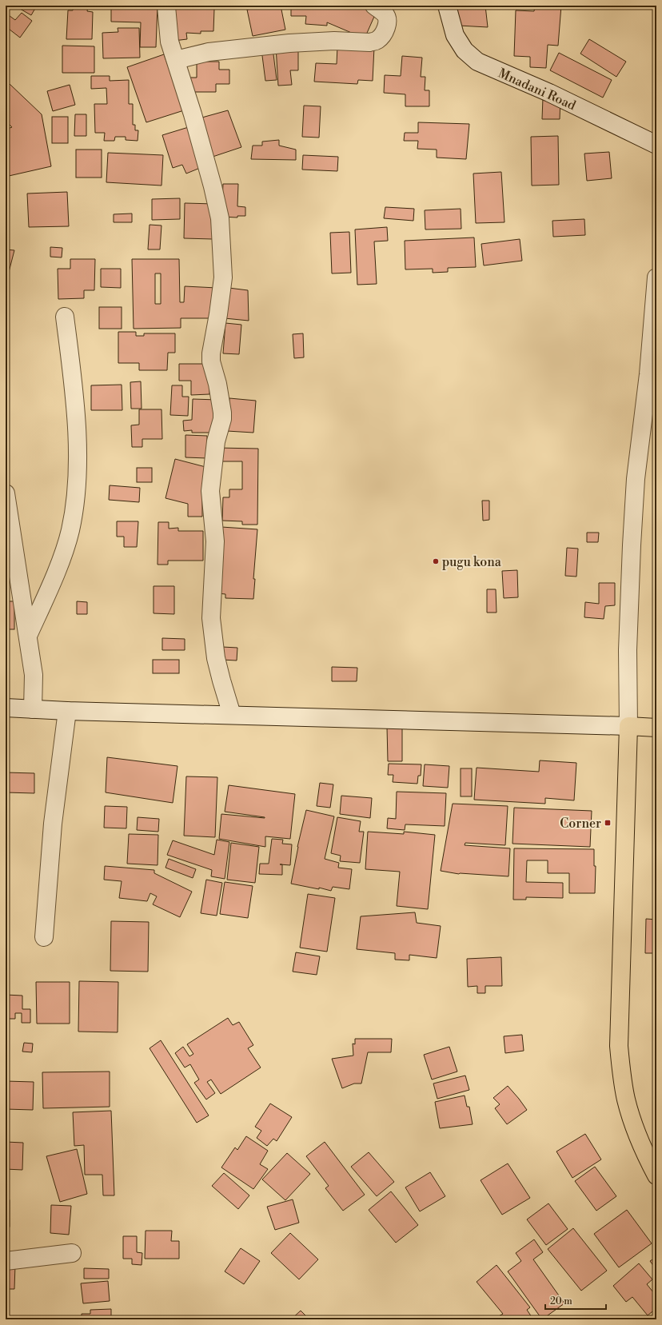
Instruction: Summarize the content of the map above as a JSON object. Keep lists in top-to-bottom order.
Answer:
{
  "streets": {
    "street": ["Mnadani Road"]
  },
  "places": {
    "other": ["pugu kona"],
    "transit": ["Corner"]
  },
  "scale_bar": "20 m"
}
